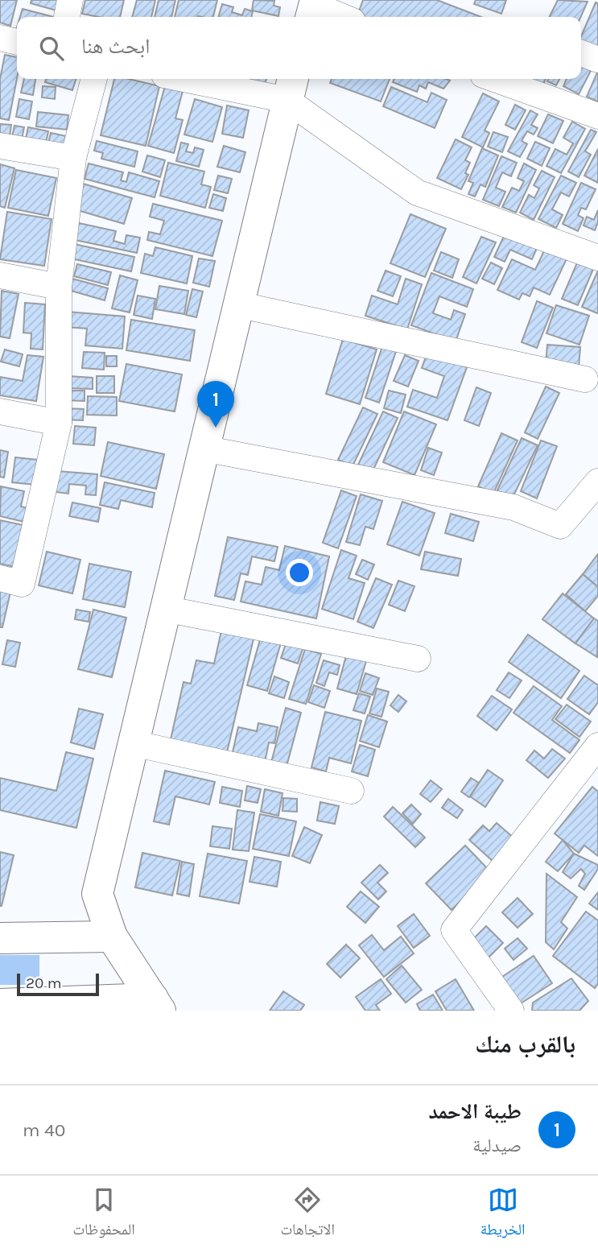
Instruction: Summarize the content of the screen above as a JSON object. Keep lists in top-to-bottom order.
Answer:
{
  "scale_bar": "20 m",
  "page": {
    "search": "ابحث هنا",
    "pins": "1",
    "scale": "20 m",
    "heading": "بالقرب منك",
    "list": [
      {
        "mark": "1",
        "name": "طيبة الاحمد",
        "note": "صيدلية",
        "value": "40 m"
      }
    ],
    "nav": ["الخريطة", "الاتجاهات", "المحفوظات"]
  }
}
